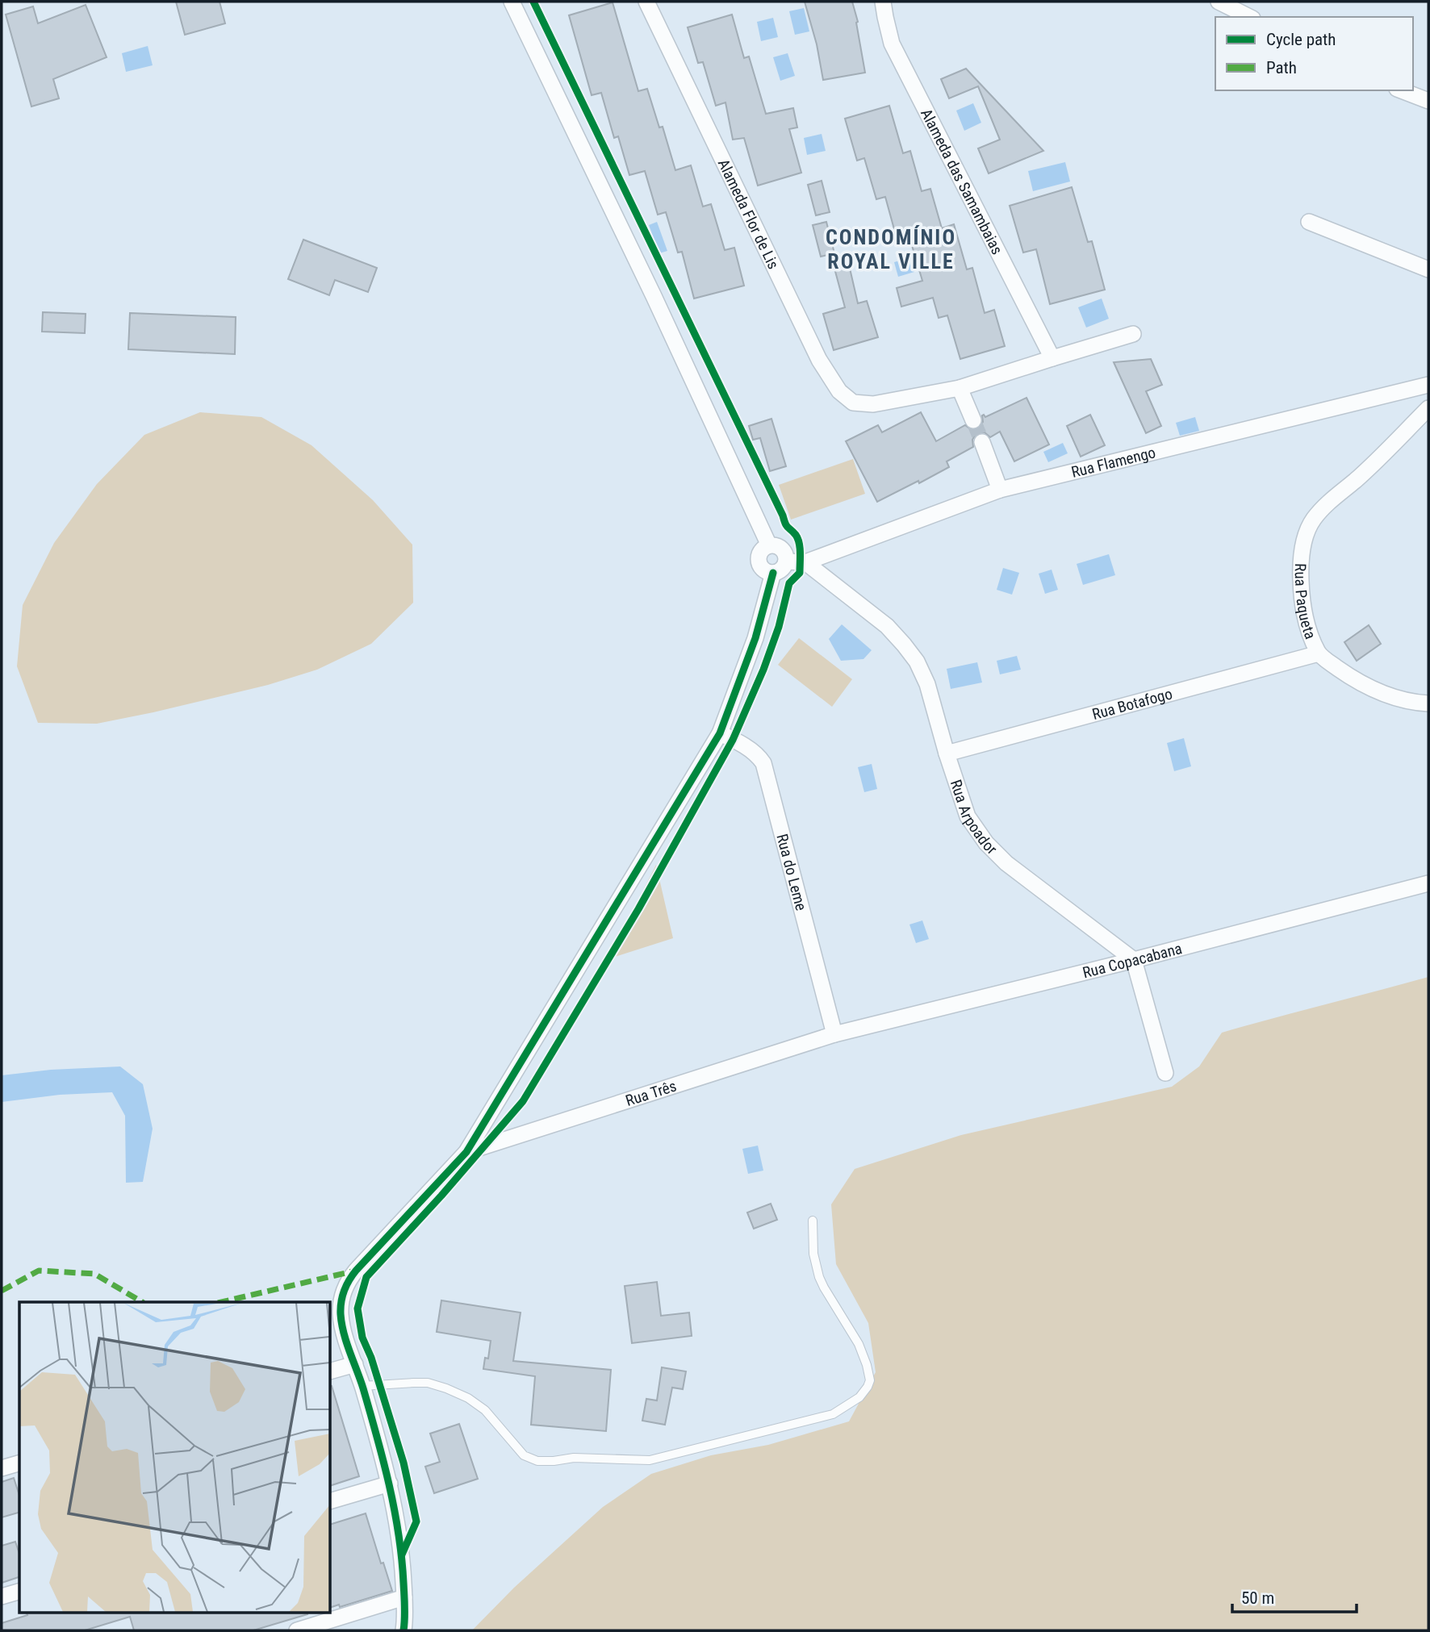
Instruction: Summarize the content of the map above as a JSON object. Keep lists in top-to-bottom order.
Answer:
{
  "streets": {
    "street": [
      "Alameda das Samambaias",
      "Alameda Flor de Lis",
      "Rua Flamengo",
      "Rua Paqueta",
      "Rua Botafogo",
      "Rua Arpoador",
      "Rua do Leme",
      "Rua Copacabana",
      "Rua Três"
    ]
  },
  "crossings": [
    ["Rua Flamengo", "Rua Arpoador"],
    ["Rua Paqueta", "Rua Botafogo"],
    ["Rua Botafogo", "Rua Arpoador"],
    ["Rua Arpoador", "Rua Copacabana"],
    ["Rua do Leme", "Rua Copacabana"],
    ["Rua do Leme", "Rua Três"],
    ["Rua Copacabana", "Rua Três"]
  ],
  "districts": ["CONDOMÍNIO ROYAL VILLE"],
  "legend": ["Cycle path", "Path"],
  "scale_bar": "50 m"
}
